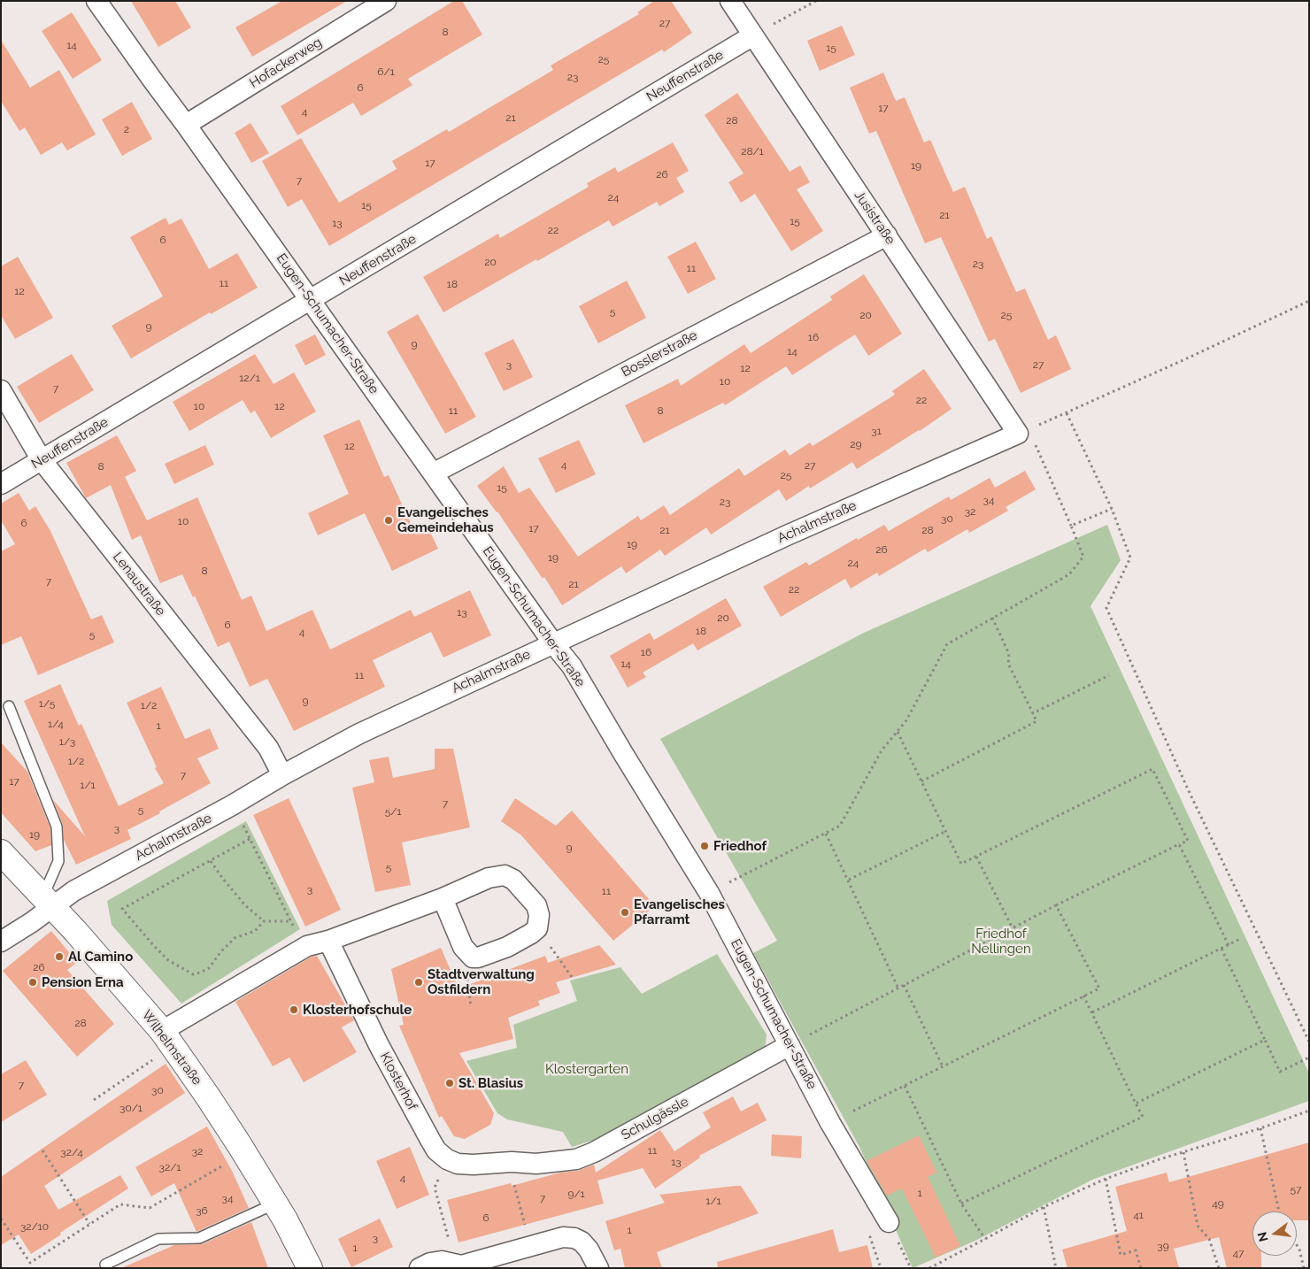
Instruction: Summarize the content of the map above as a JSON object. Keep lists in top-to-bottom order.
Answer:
{
  "streets": {
    "street": [
      "Hofackerweg",
      "Neuffenstraße",
      "Jusistraße",
      "Eugen-Schumacher-Straße",
      "Bosslerstraße",
      "Achalmstraße",
      "Lenaustraße",
      "Wilhelmstraße",
      "Klosterhof",
      "Schulgässle"
    ]
  },
  "crossings": [
    ["Hofackerweg", "Eugen-Schumacher-Straße"],
    ["Neuffenstraße", "Jusistraße"],
    ["Neuffenstraße", "Eugen-Schumacher-Straße"],
    ["Neuffenstraße", "Lenaustraße"],
    ["Jusistraße", "Bosslerstraße"],
    ["Jusistraße", "Achalmstraße"],
    ["Eugen-Schumacher-Straße", "Bosslerstraße"],
    ["Eugen-Schumacher-Straße", "Achalmstraße"],
    ["Eugen-Schumacher-Straße", "Schulgässle"],
    ["Achalmstraße", "Lenaustraße"],
    ["Achalmstraße", "Wilhelmstraße"],
    ["Klosterhof", "Schulgässle"]
  ],
  "parks": ["Friedhof Nellingen", "Klostergarten"],
  "places": [
    "Evangelisches Gemeindehaus",
    "Friedhof",
    "Evangelisches Pfarramt",
    "Al Camino",
    "Pension Erna",
    "Stadtverwaltung Ostfildern",
    "Klosterhofschule",
    "St. Blasius"
  ],
  "house_numbers": [
    "27",
    "8",
    "14",
    "15",
    "25",
    "6/1",
    "23",
    "6",
    "17",
    "4",
    "21",
    "28",
    "2",
    "28/1",
    "17",
    "19",
    "26",
    "7",
    "24",
    "15",
    "21",
    "15",
    "13",
    "22",
    "6",
    "20",
    "23",
    "11",
    "11",
    "18",
    "12",
    "5",
    "20",
    "25",
    "9",
    "16",
    "9",
    "14",
    "3",
    "27",
    "12",
    "12/1",
    "10",
    "7",
    "22",
    "10",
    "12",
    "11",
    "8",
    "31",
    "29",
    "12",
    "4",
    "27",
    "8",
    "25",
    "15",
    "34",
    "23",
    "32",
    "30",
    "10",
    "6",
    "17",
    "21",
    "28",
    "19",
    "26",
    "19",
    "24",
    "8",
    "7",
    "21",
    "22",
    "13",
    "20",
    "6",
    "18",
    "4",
    "5",
    "16",
    "14",
    "11",
    "9",
    "1/5",
    "1/2",
    "1/4",
    "1",
    "1/3",
    "1/2",
    "7",
    "17",
    "1/1",
    "7",
    "5",
    "5/1",
    "3",
    "19",
    "9",
    "5",
    "3",
    "11",
    "26",
    "28",
    "7",
    "30",
    "30/1",
    "11",
    "32",
    "32/4",
    "13",
    "32/1",
    "4",
    "57",
    "1",
    "9/1",
    "34",
    "7",
    "1/1",
    "49",
    "36",
    "41",
    "6",
    "32/10",
    "1",
    "3",
    "39",
    "1",
    "47"
  ],
  "north": "left"
}
